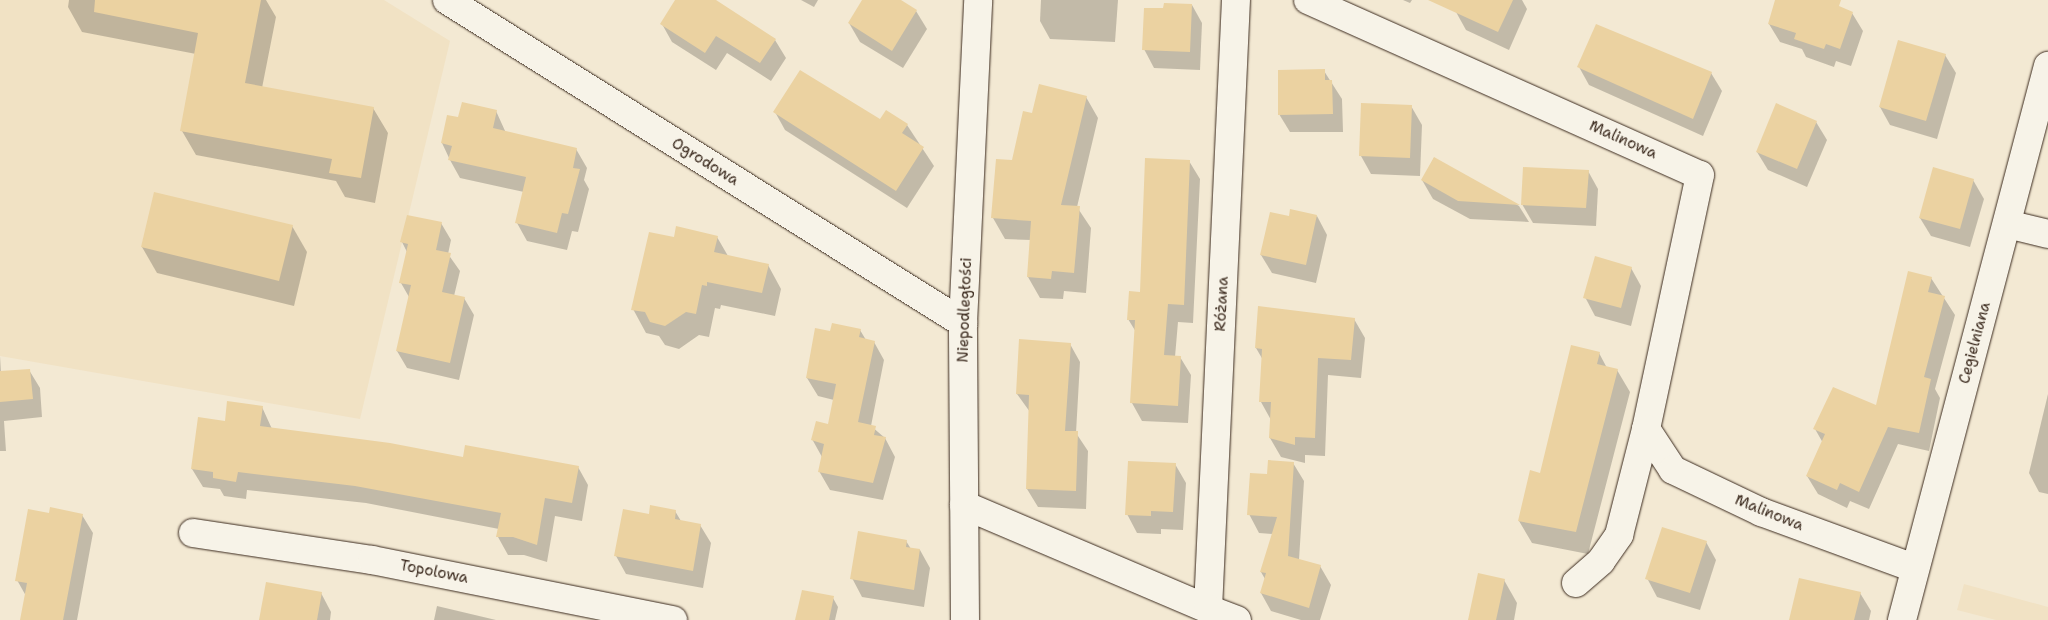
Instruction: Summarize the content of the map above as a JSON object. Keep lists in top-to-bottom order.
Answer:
{
  "streets": {
    "street": [
      "Malinowa",
      "Ogrodowa",
      "Różana",
      "Niepodległości",
      "Cegielniana",
      "Topolowa"
    ]
  },
  "crossings": [
    ["Malinowa", "Cegielniana"],
    ["Ogrodowa", "Niepodległości"]
  ]
}
